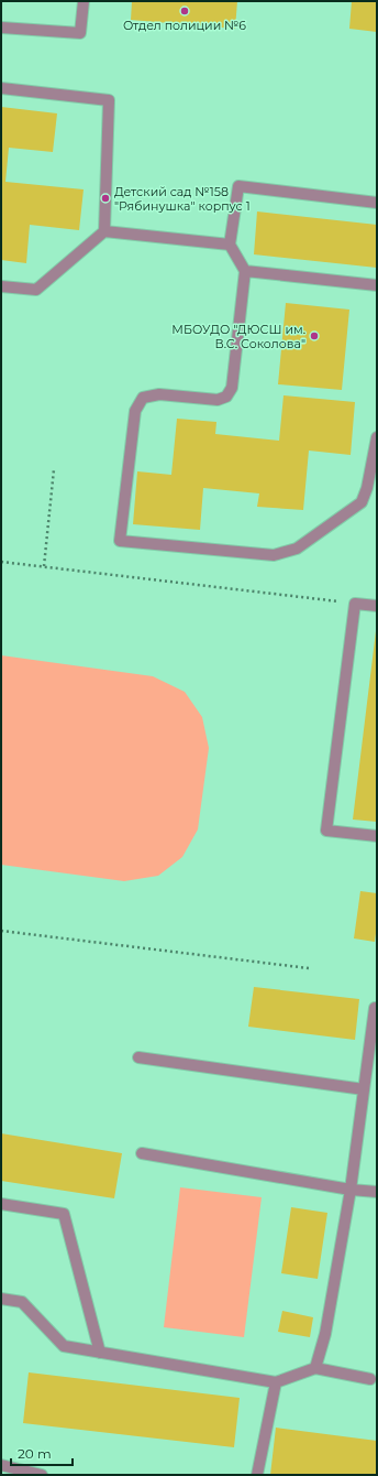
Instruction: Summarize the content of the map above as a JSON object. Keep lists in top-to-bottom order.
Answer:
{
  "places": ["Отдел полиции №6", "Детский сад №158 \"Рябинушка\" корпус 1", "МБОУДО \"ДЮСШ им. В.С. Соколова\""],
  "scale_bar": "20 m"
}
